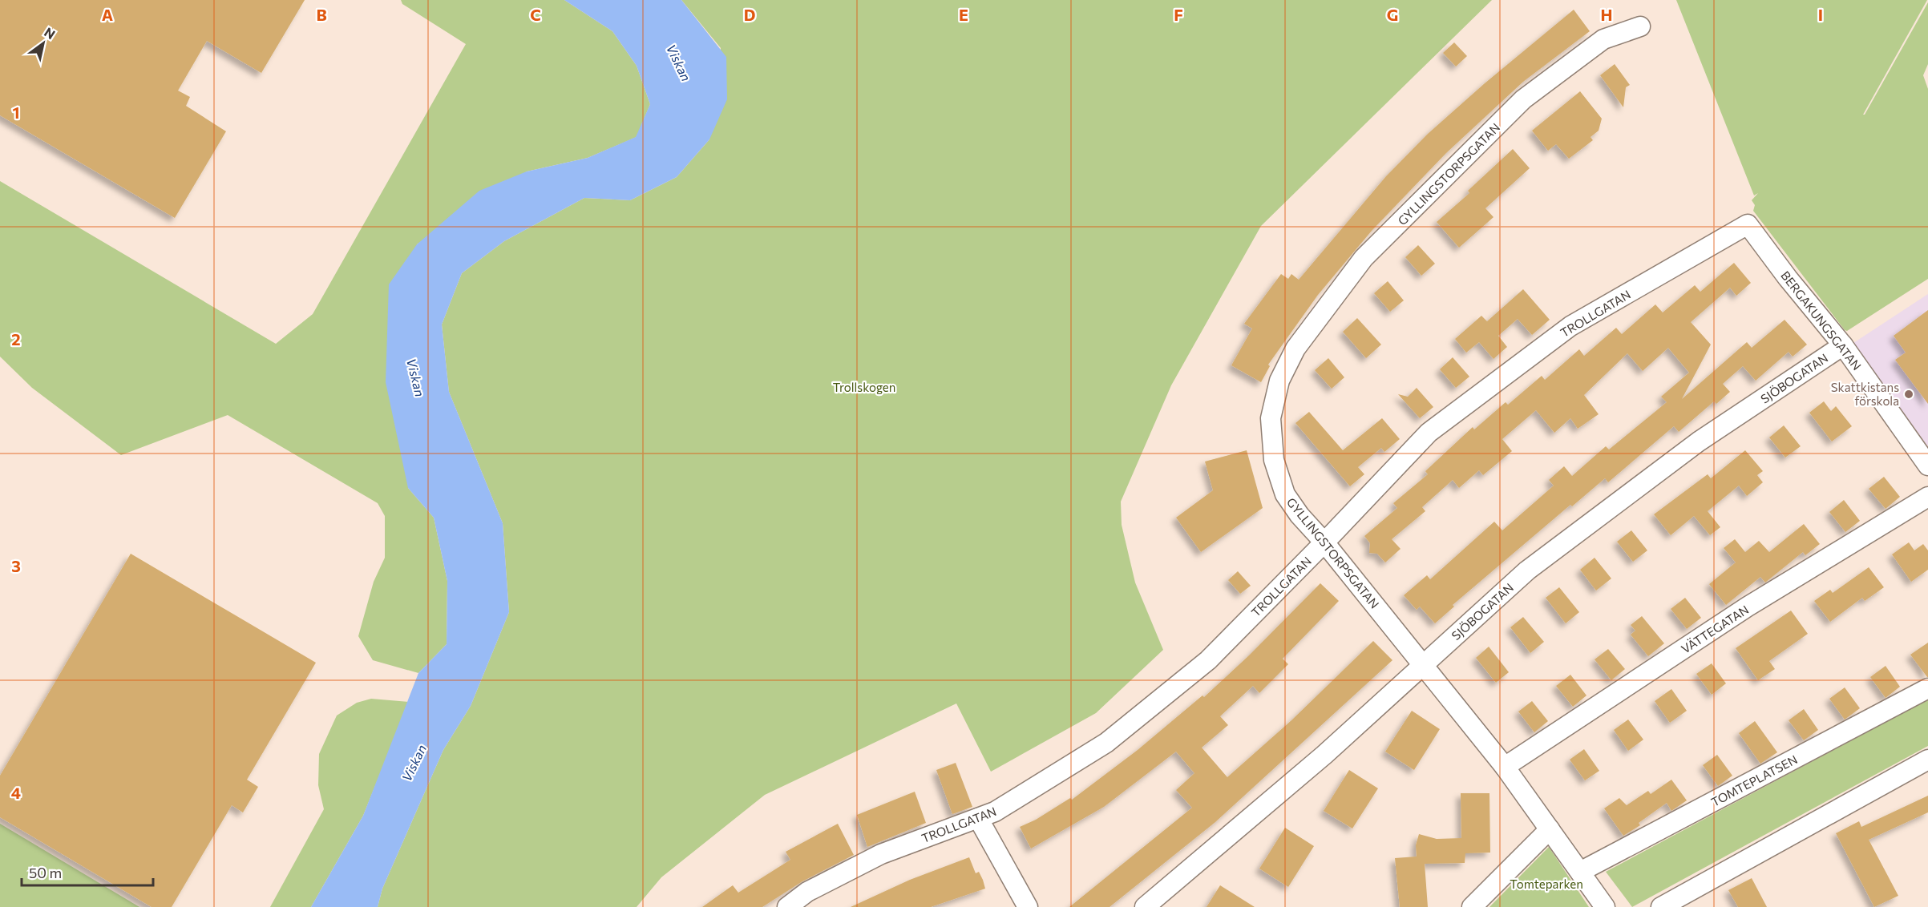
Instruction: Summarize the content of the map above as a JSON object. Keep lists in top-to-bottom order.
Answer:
{
  "streets": {
    "street": [
      "GYLLINGSTORPSGATAN",
      "TROLLGATAN",
      "BERGAKUNGSGATAN",
      "SJÖBOGATAN",
      "VÄTTEGATAN",
      "TOMTEPLATSEN"
    ]
  },
  "crossings": [
    ["GYLLINGSTORPSGATAN", "TROLLGATAN"],
    ["GYLLINGSTORPSGATAN", "SJÖBOGATAN"],
    ["GYLLINGSTORPSGATAN", "VÄTTEGATAN"],
    ["GYLLINGSTORPSGATAN", "TOMTEPLATSEN"],
    ["TROLLGATAN", "BERGAKUNGSGATAN"],
    ["BERGAKUNGSGATAN", "SJÖBOGATAN"]
  ],
  "water": ["Viskan"],
  "parks": ["Trollskogen", "Tomteparken"],
  "places": ["Skattkistans förskola"],
  "scale_bar": "50 m",
  "north": "top right",
  "grid": {
    "columns": [
      "A",
      "B",
      "C",
      "D",
      "E",
      "F",
      "G",
      "H",
      "I"
    ],
    "rows": [
      "1",
      "2",
      "3",
      "4"
    ]
  }
}
